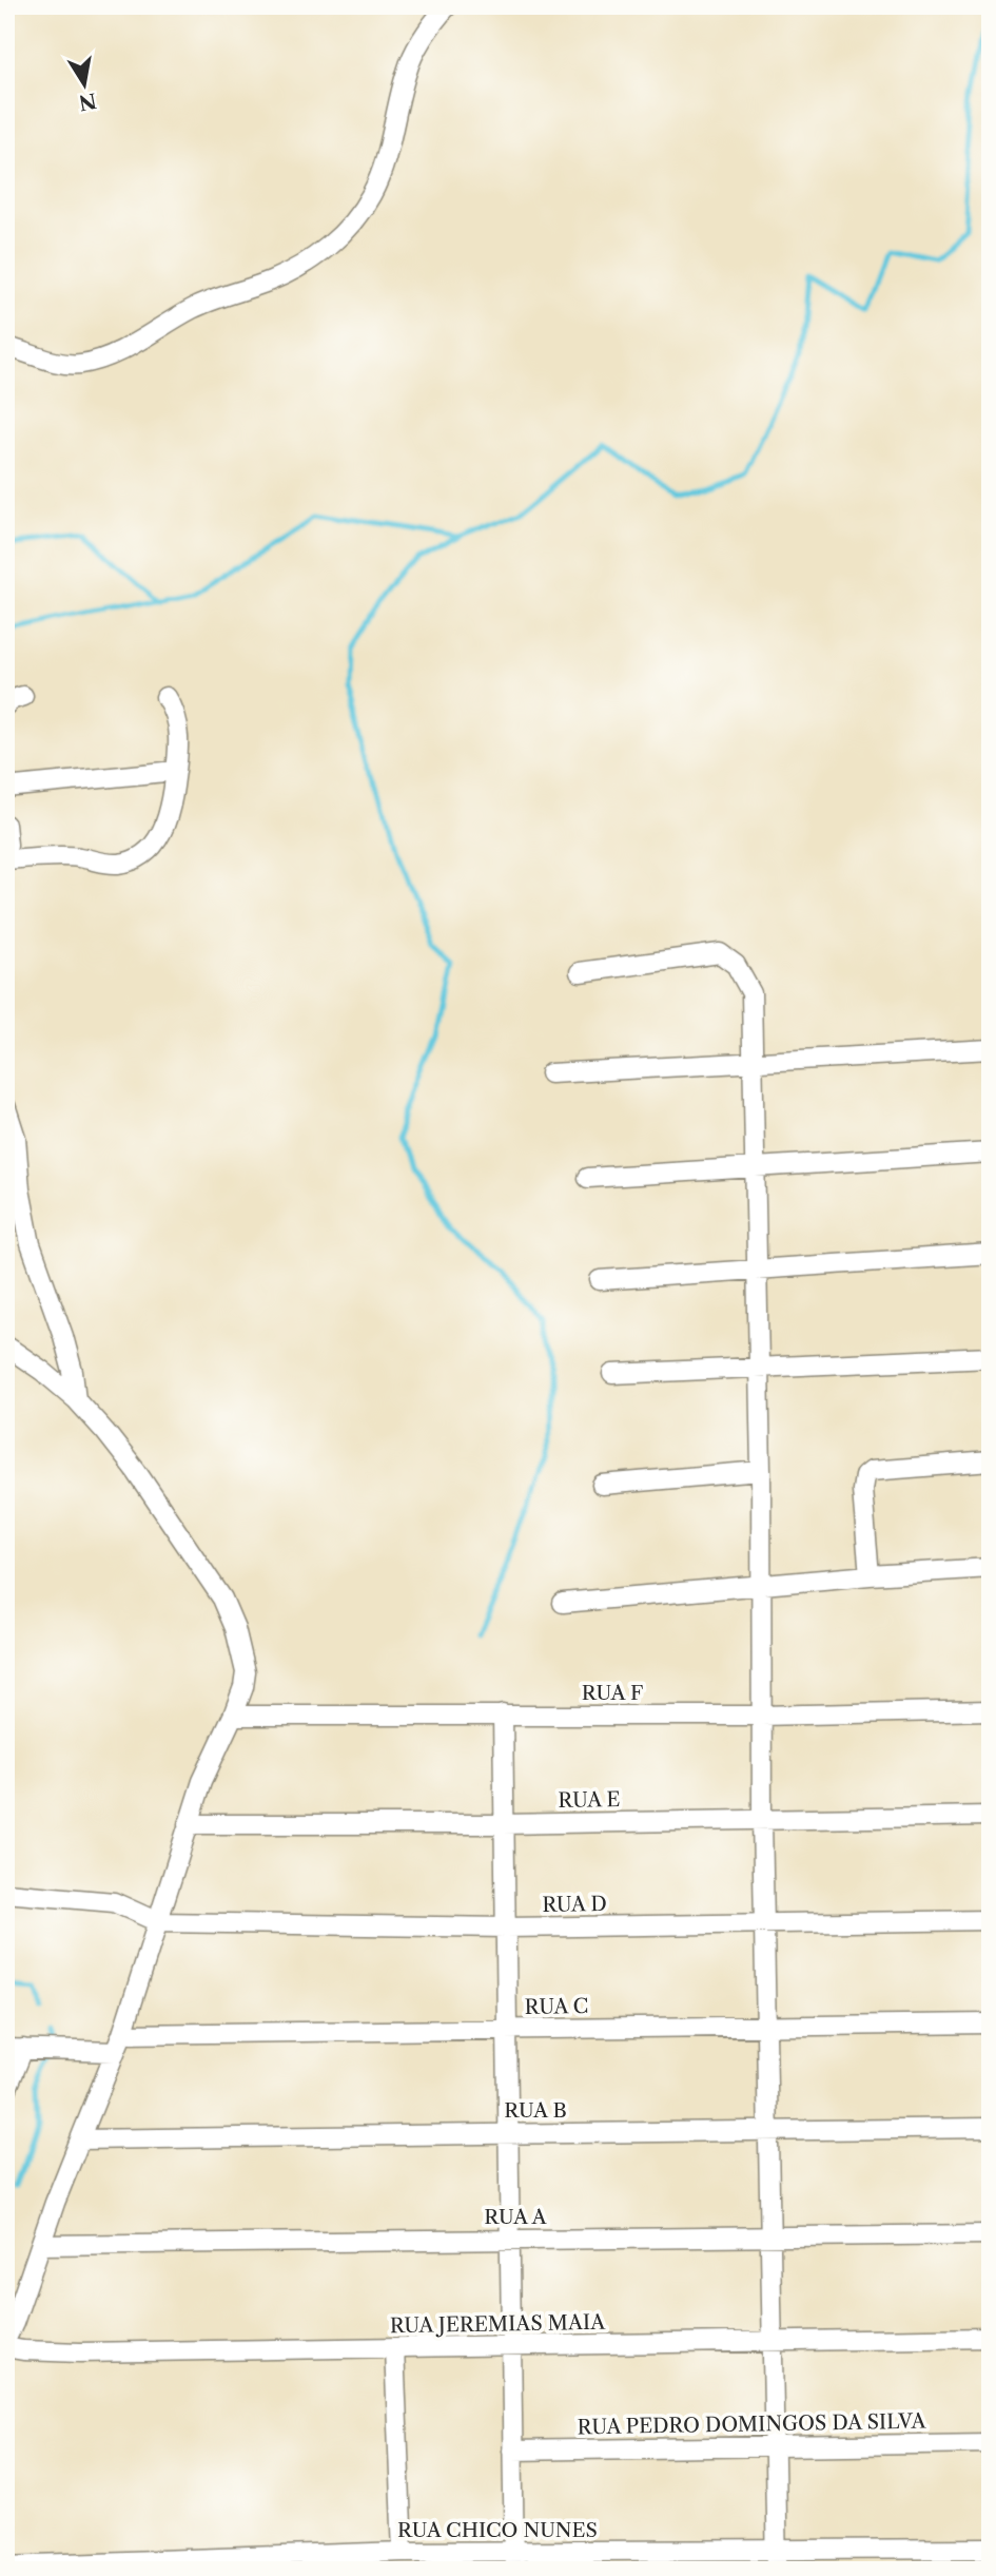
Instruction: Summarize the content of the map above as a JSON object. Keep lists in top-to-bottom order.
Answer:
{
  "streets": {
    "street": [
      "RUA F",
      "RUA E",
      "RUA D",
      "RUA C",
      "RUA B",
      "RUA A",
      "RUA JEREMIAS MAIA",
      "RUA PEDRO DOMINGOS DA SILVA",
      "RUA CHICO NUNES"
    ]
  },
  "north": "bottom"
}
